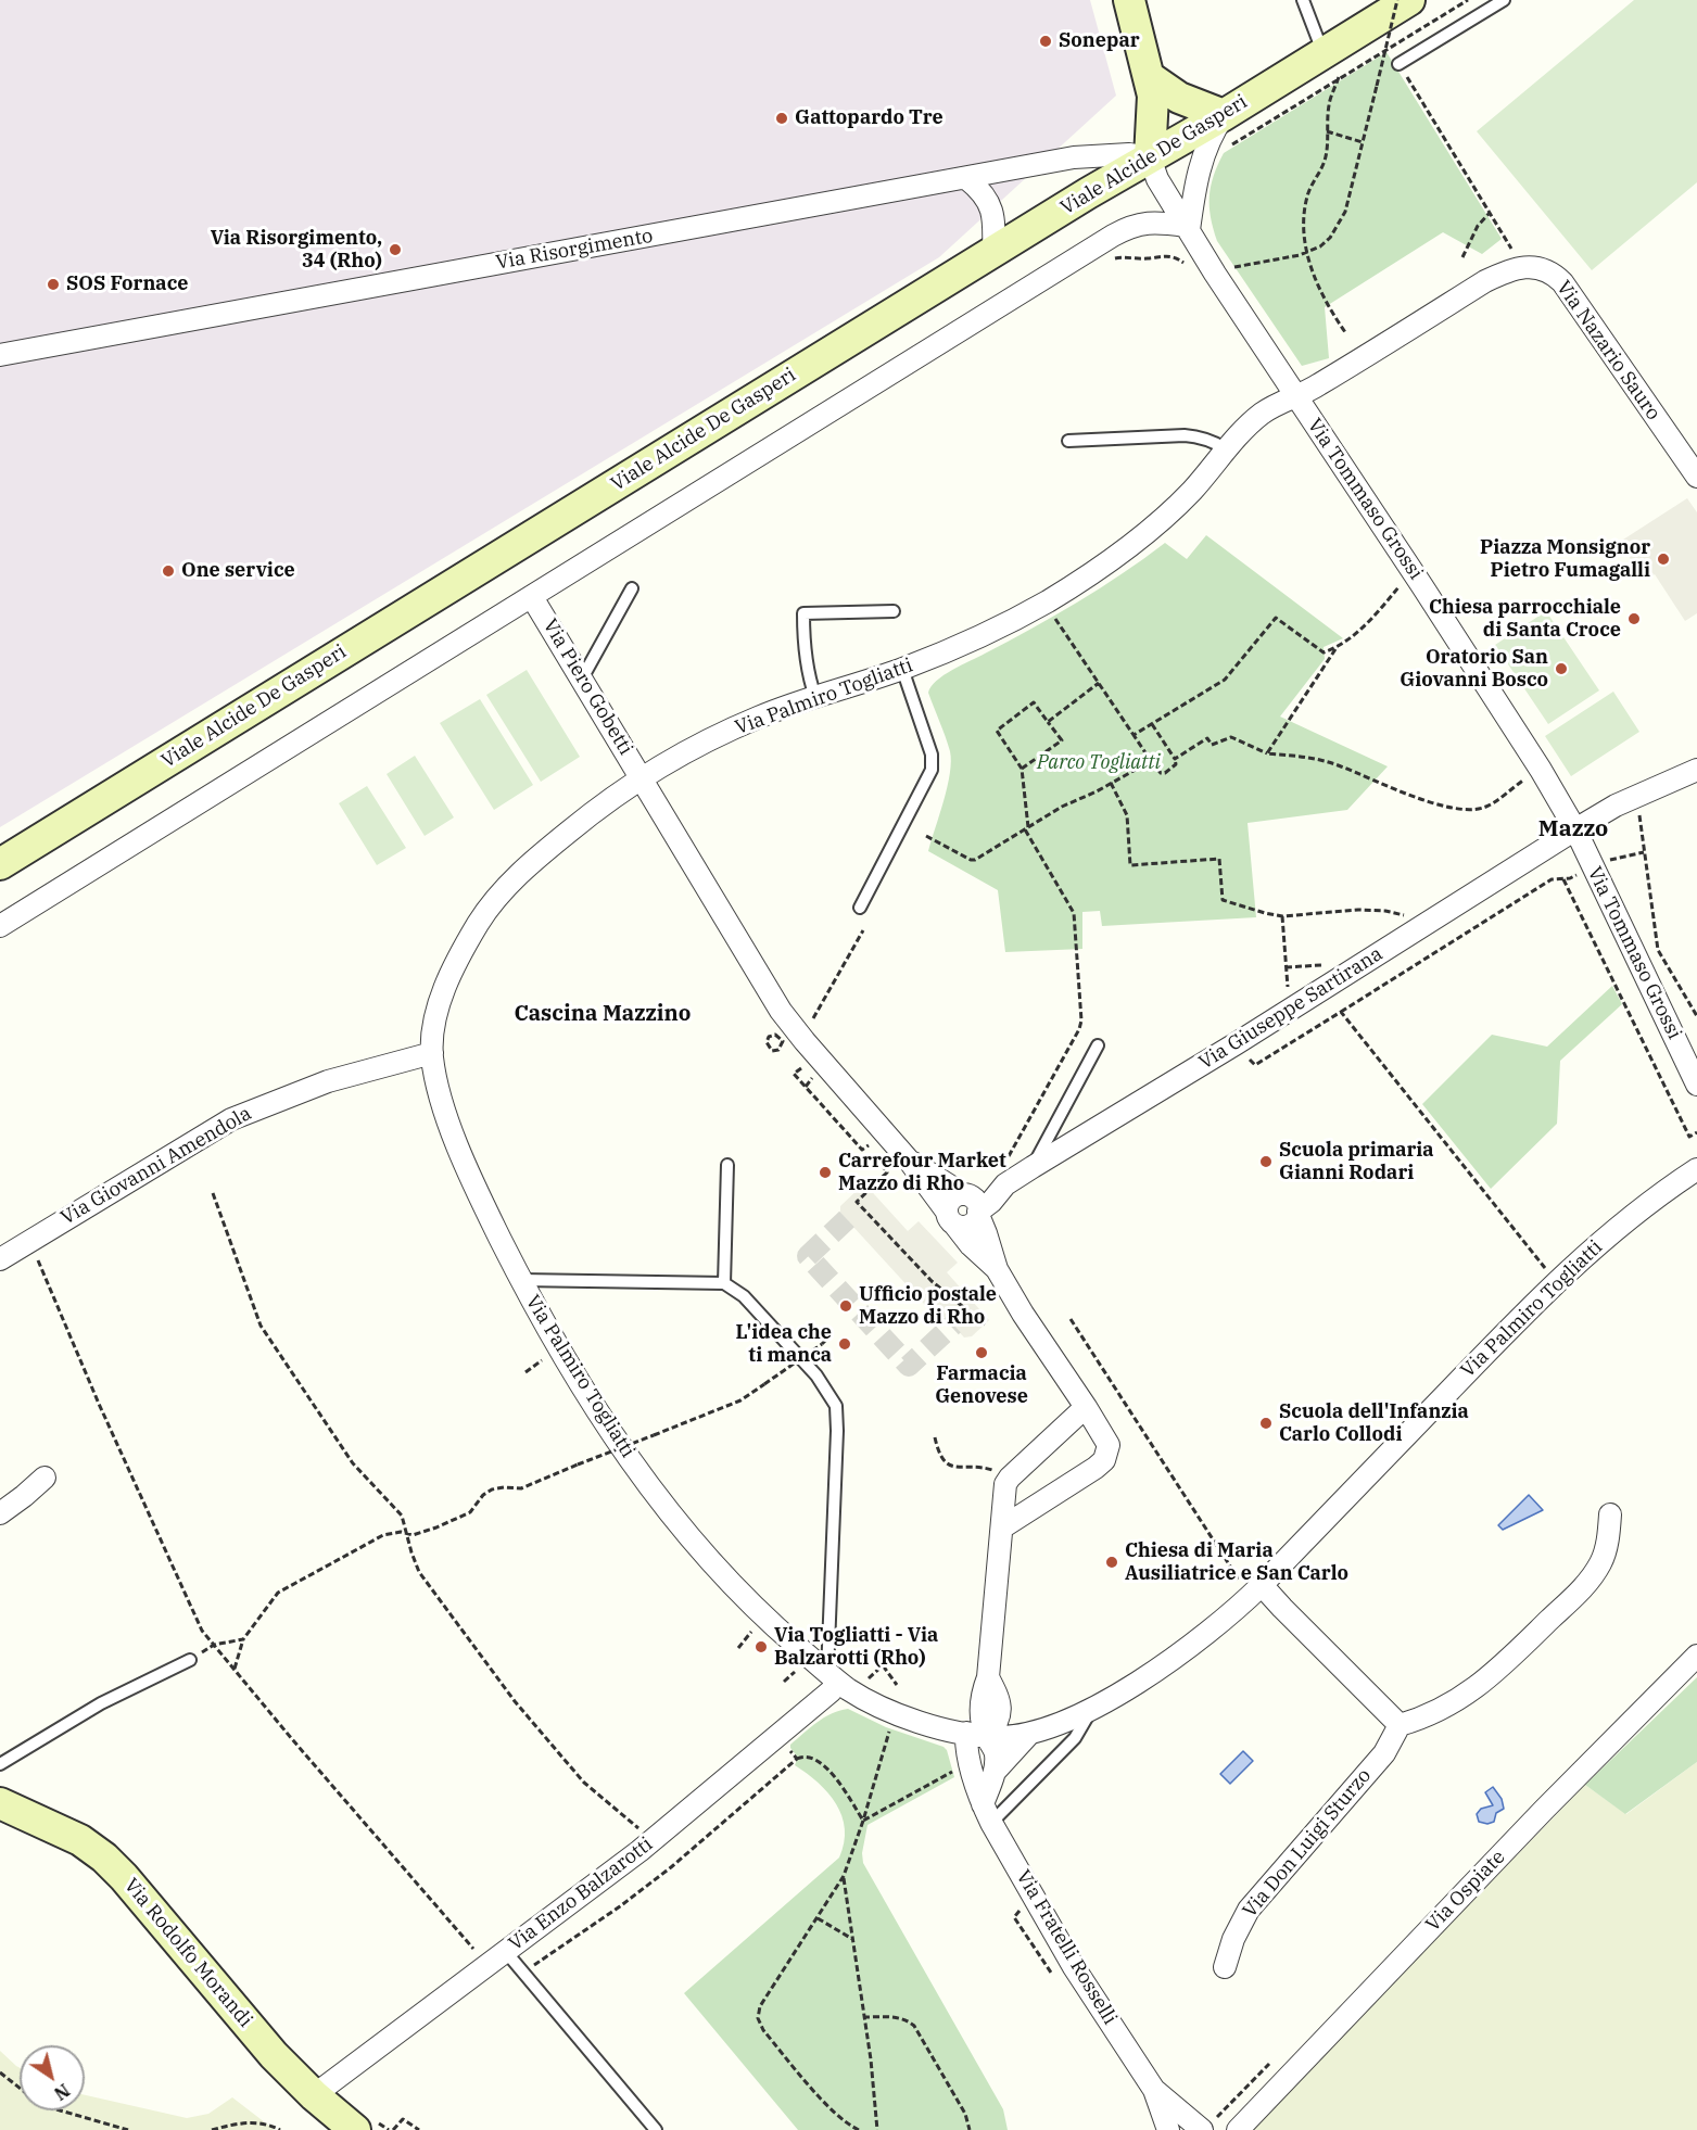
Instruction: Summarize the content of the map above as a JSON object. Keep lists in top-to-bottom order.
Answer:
{
  "streets": {
    "street": [
      "Viale Alcide De Gasperi",
      "Via Risorgimento",
      "Via Nazario Sauro",
      "Via Tommaso Grossi",
      "Via Piero Gobetti",
      "Via Palmiro Togliatti",
      "Via Giuseppe Sartirana",
      "Via Giovanni Amendola",
      "Via Don Luigi Sturzo",
      "Via Ospiate",
      "Via Enzo Balzarotti",
      "Via Fratelli Rosselli",
      "Via Rodolfo Morandi"
    ]
  },
  "crossings": [
    ["Viale Alcide De Gasperi", "Via Risorgimento"],
    ["Viale Alcide De Gasperi", "Via Tommaso Grossi"],
    ["Via Risorgimento", "Via Tommaso Grossi"],
    ["Via Tommaso Grossi", "Via Palmiro Togliatti"],
    ["Via Tommaso Grossi", "Via Giuseppe Sartirana"],
    ["Via Piero Gobetti", "Via Palmiro Togliatti"],
    ["Via Palmiro Togliatti", "Via Giovanni Amendola"],
    ["Via Palmiro Togliatti", "Via Enzo Balzarotti"],
    ["Via Palmiro Togliatti", "Via Fratelli Rosselli"],
    ["Via Enzo Balzarotti", "Via Rodolfo Morandi"]
  ],
  "districts": ["Mazzo", "Cascina Mazzino"],
  "parks": ["Parco Togliatti"],
  "places": [
    "Sonepar",
    "Gattopardo Tre",
    "Via Risorgimento, 34 (Rho)",
    "SOS Fornace",
    "Piazza Monsignor Pietro Fumagalli",
    "One service",
    "Chiesa parrocchiale di Santa Croce",
    "Oratorio San Giovanni Bosco",
    "Scuola primaria Gianni Rodari",
    "Carrefour Market Mazzo di Rho",
    "Ufficio postale Mazzo di Rho",
    "L'idea che ti manca",
    "Farmacia Genovese",
    "Scuola dell'Infanzia Carlo Collodi",
    "Chiesa di Maria Ausiliatrice e San Carlo",
    "Via Togliatti - Via Balzarotti (Rho)"
  ],
  "north": "bottom right"
}
